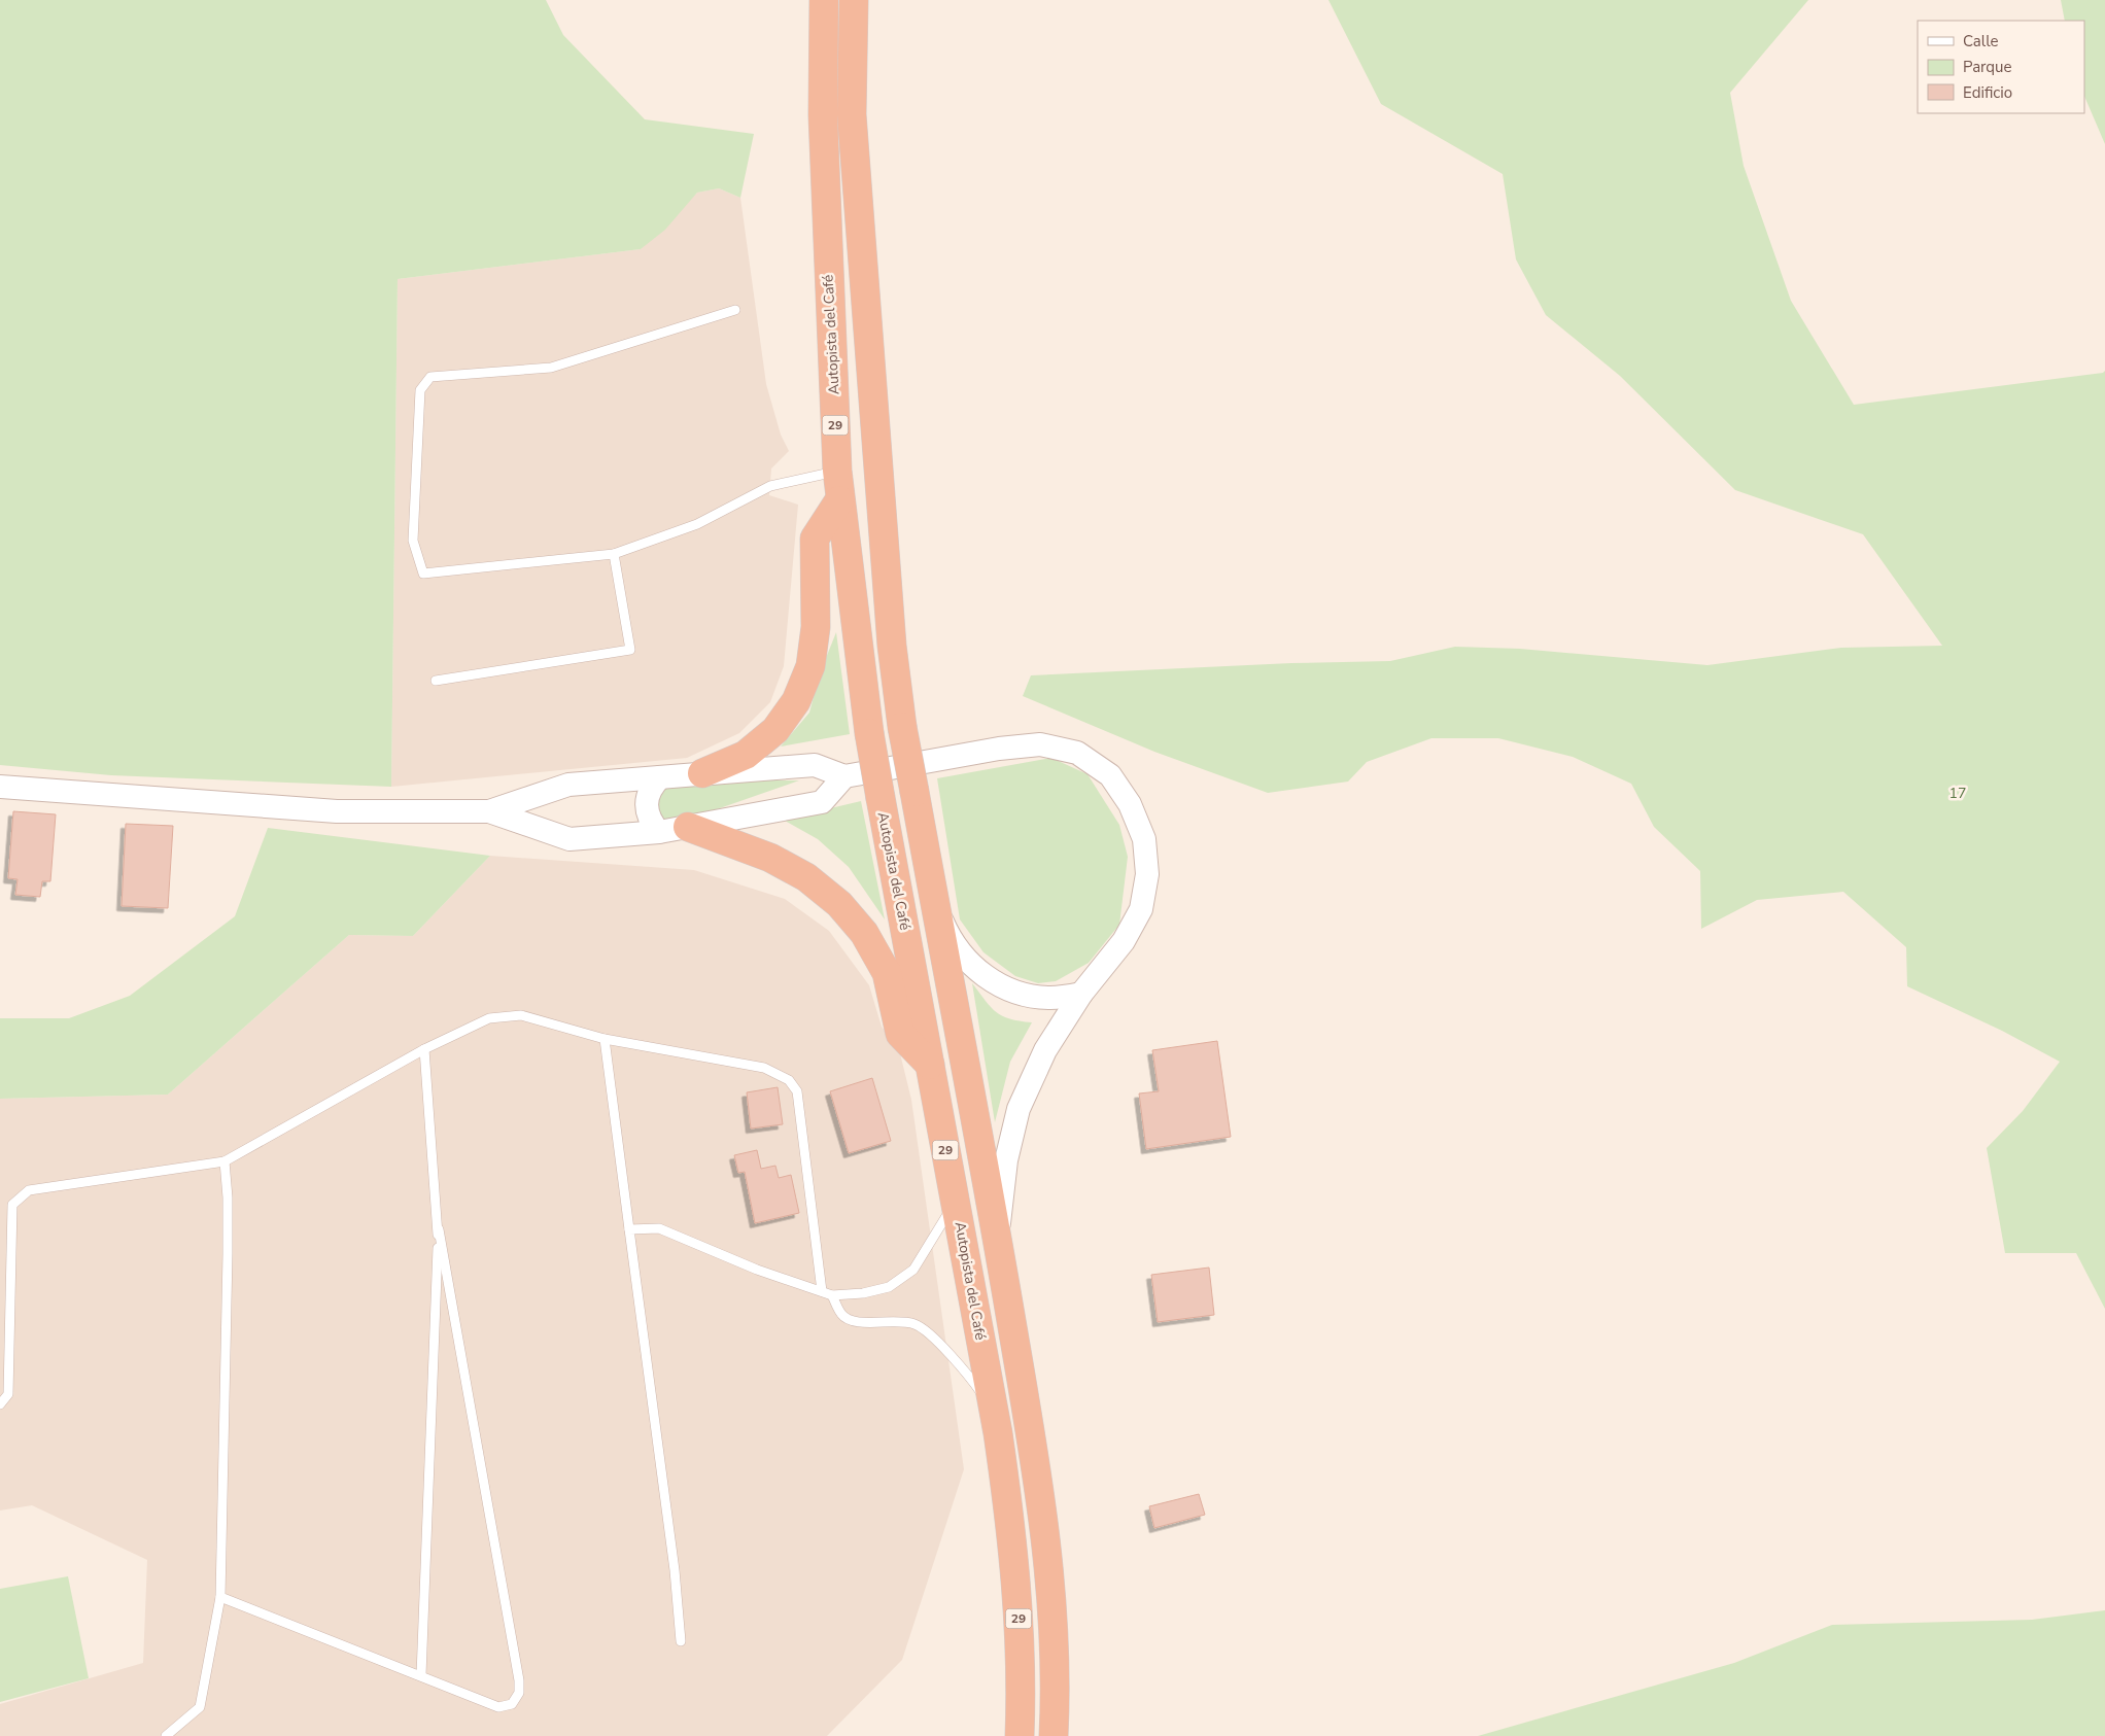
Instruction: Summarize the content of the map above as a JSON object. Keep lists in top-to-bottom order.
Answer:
{
  "streets": {
    "highway": ["Autopista del Café", "29"]
  },
  "parks": ["17"],
  "legend": ["Calle", "Parque", "Edificio"]
}
